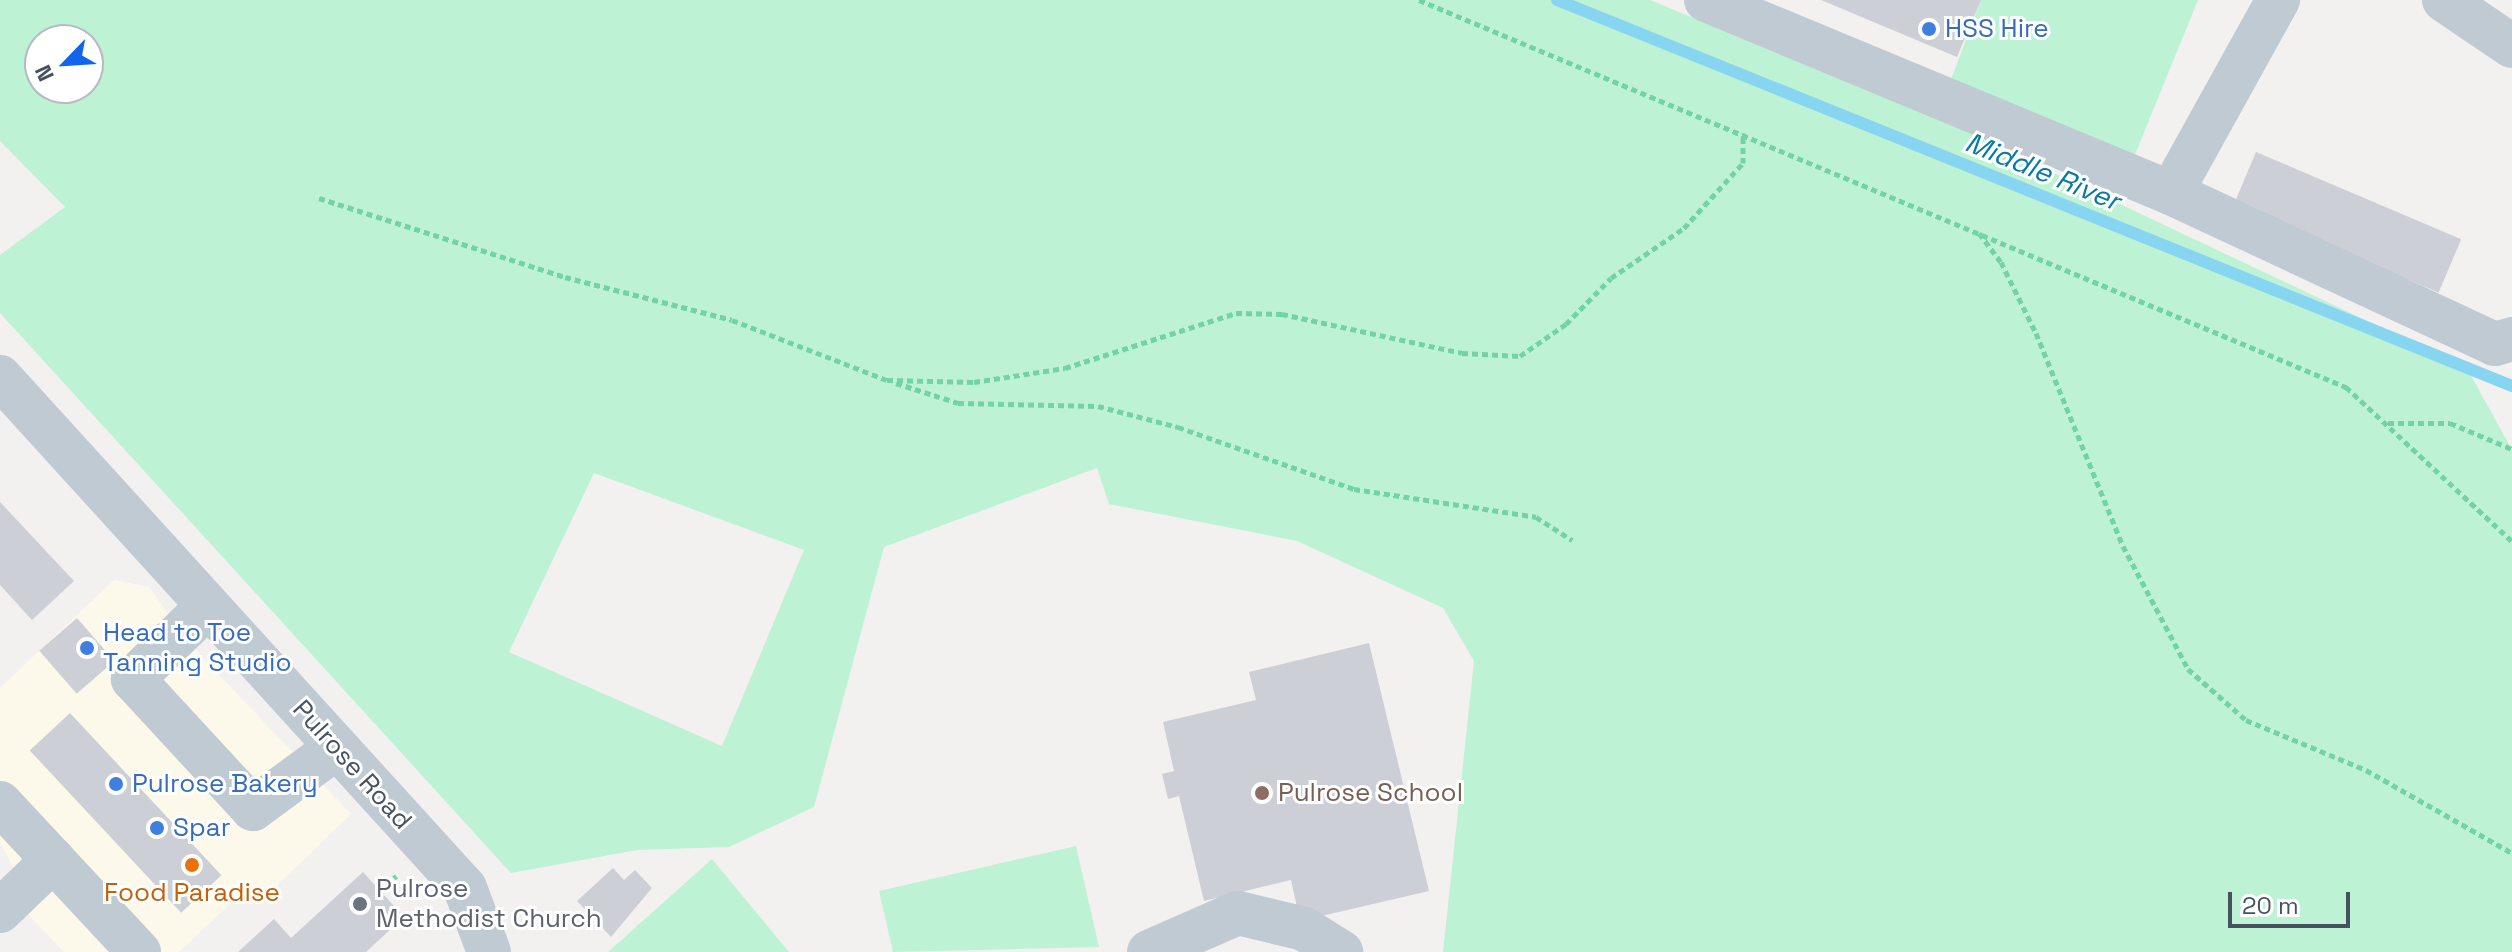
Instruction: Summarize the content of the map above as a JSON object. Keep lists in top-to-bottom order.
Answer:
{
  "streets": {
    "street": ["Pulrose Road"]
  },
  "water": ["Middle River"],
  "places": [
    "HSS Hire",
    "Head to Toe Tanning Studio",
    "Pulrose Bakery",
    "Pulrose School",
    "Spar",
    "Food Paradise",
    "Pulrose Methodist Church"
  ],
  "scale_bar": "20 m",
  "north": "bottom left"
}
